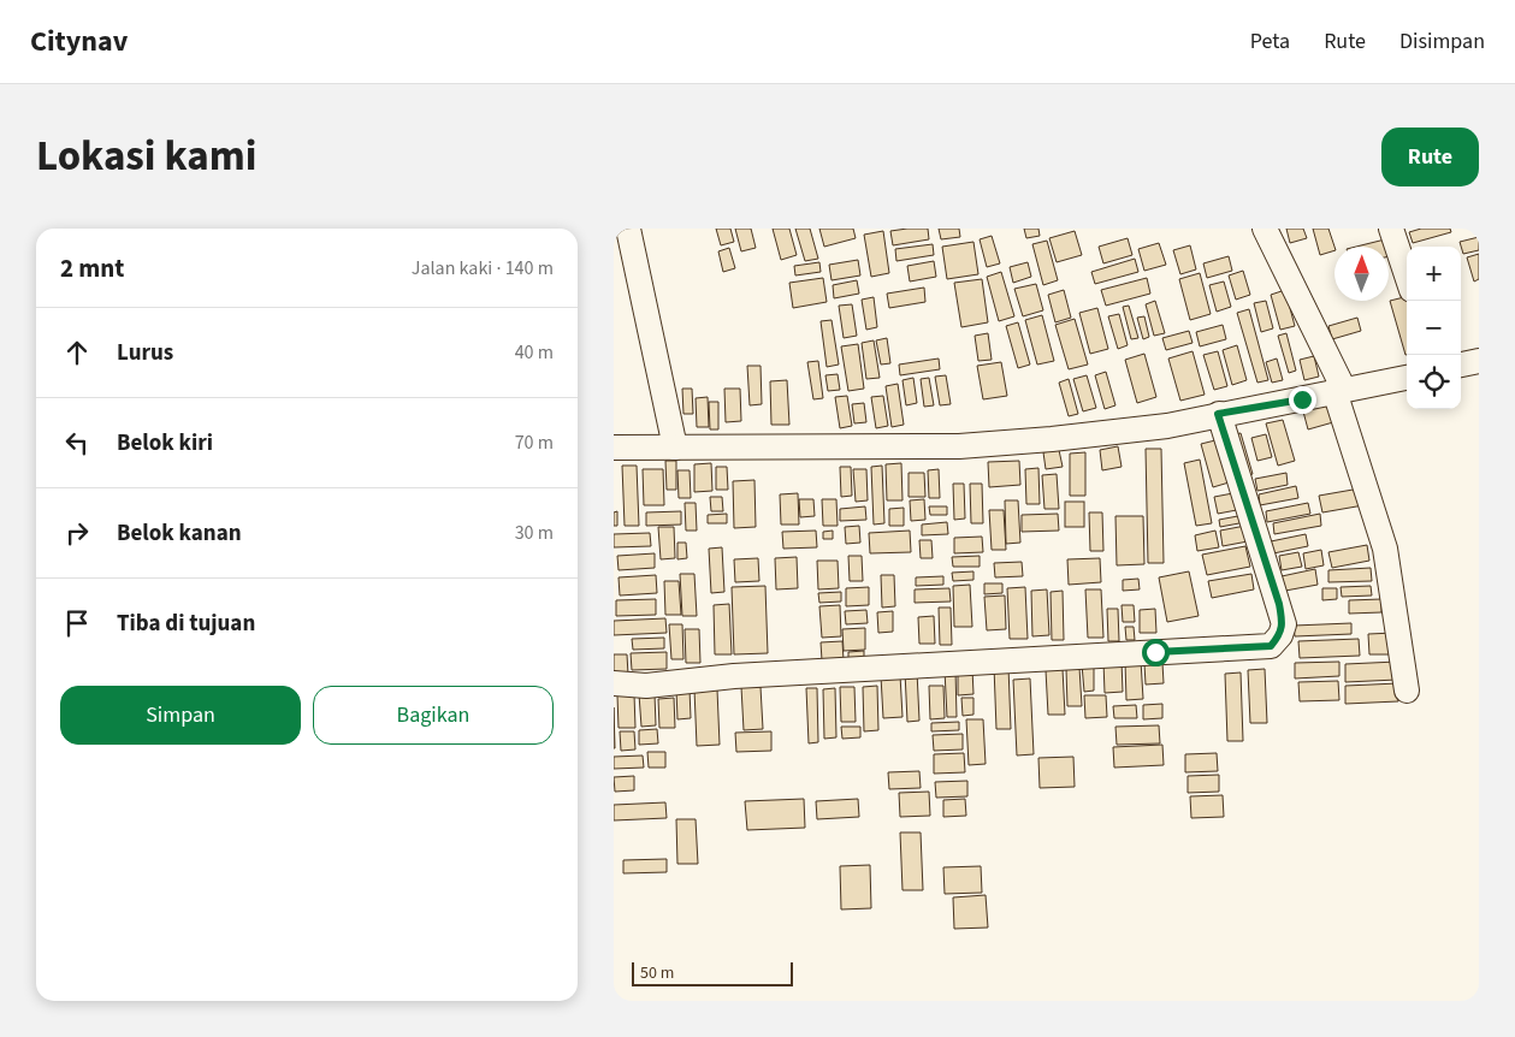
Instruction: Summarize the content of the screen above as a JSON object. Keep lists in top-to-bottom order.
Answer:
{
  "scale_bar": "50 m",
  "north": "top",
  "page": {
    "header": "Citynav",
    "nav": ["Peta", "Rute", "Disimpan"],
    "title": "Lokasi kami",
    "buttons": [
      "Rute",
      ["Simpan", "Bagikan"]
    ],
    "heading": ["2 mnt", "Jalan kaki · 140 m"],
    "map_buttons": ["+", "−"],
    "list": [
      ["Lurus", "40 m"],
      ["Belok kiri", "70 m"],
      ["Belok kanan", "30 m"],
      "Tiba di tujuan"
    ],
    "scale": "50 m"
  }
}
